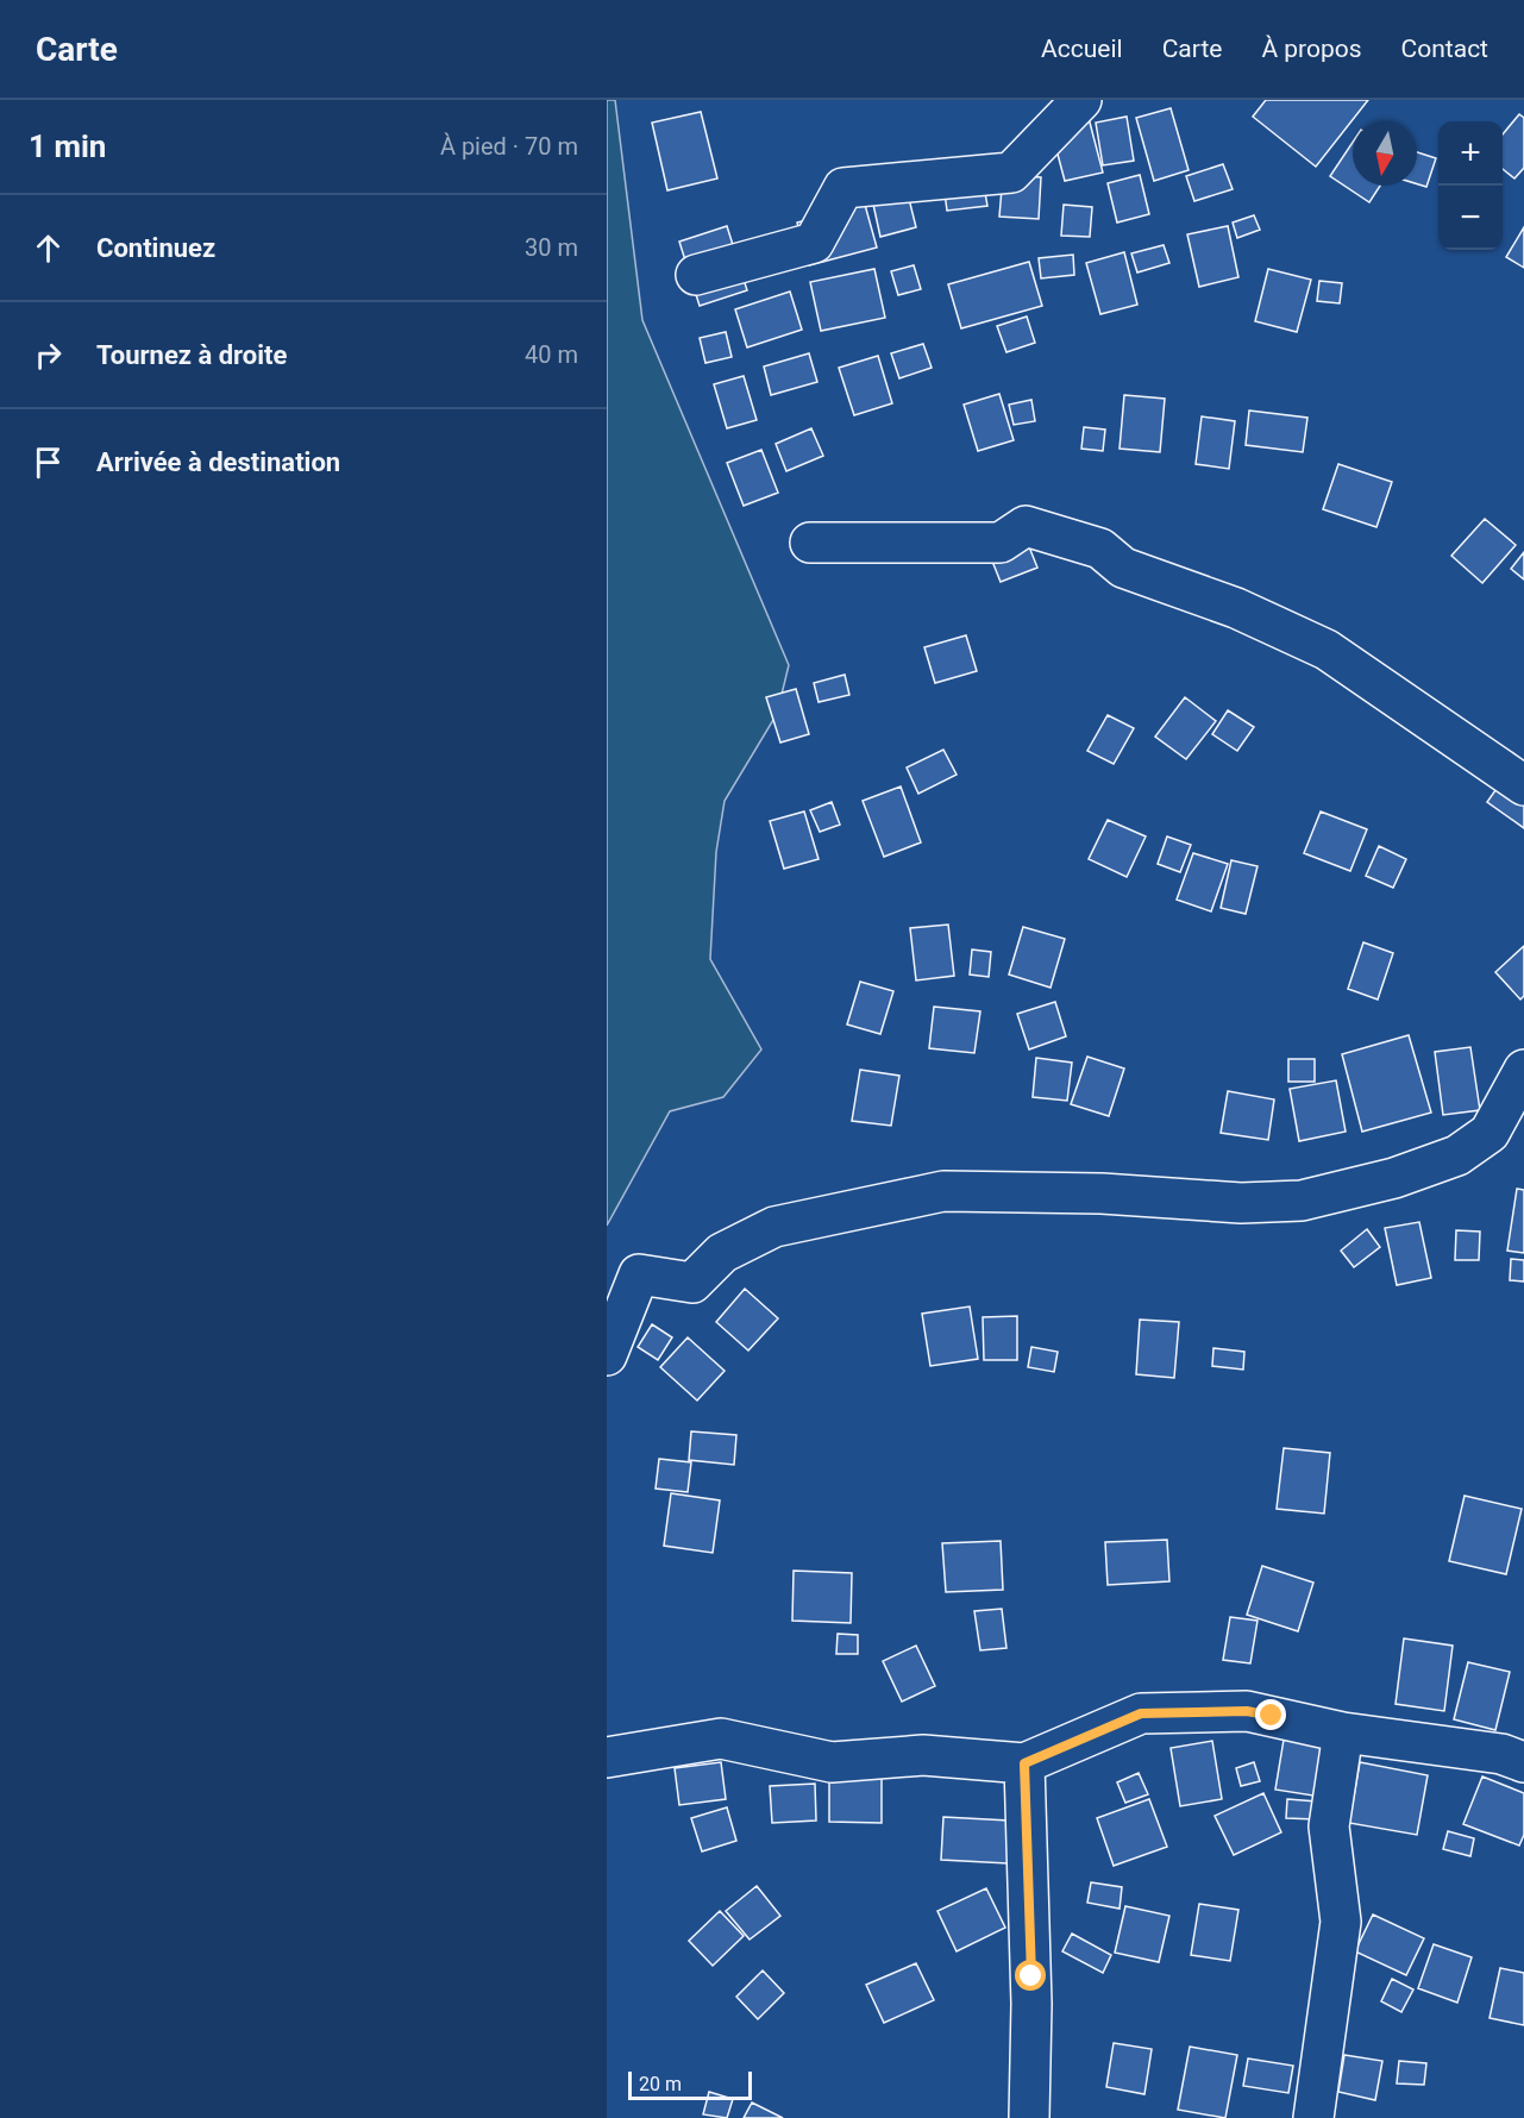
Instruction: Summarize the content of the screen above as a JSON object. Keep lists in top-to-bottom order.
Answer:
{
  "scale_bar": "20 m",
  "north": "bottom",
  "page": {
    "header": "Carte",
    "nav": [
      "Accueil",
      "Carte",
      "À propos",
      "Contact"
    ],
    "heading": ["1 min", "À pied · 70 m"],
    "map_buttons": ["+", "−"],
    "list": [
      ["Continuez", "30 m"],
      ["Tournez à droite", "40 m"],
      "Arrivée à destination"
    ],
    "scale": "20 m"
  }
}
